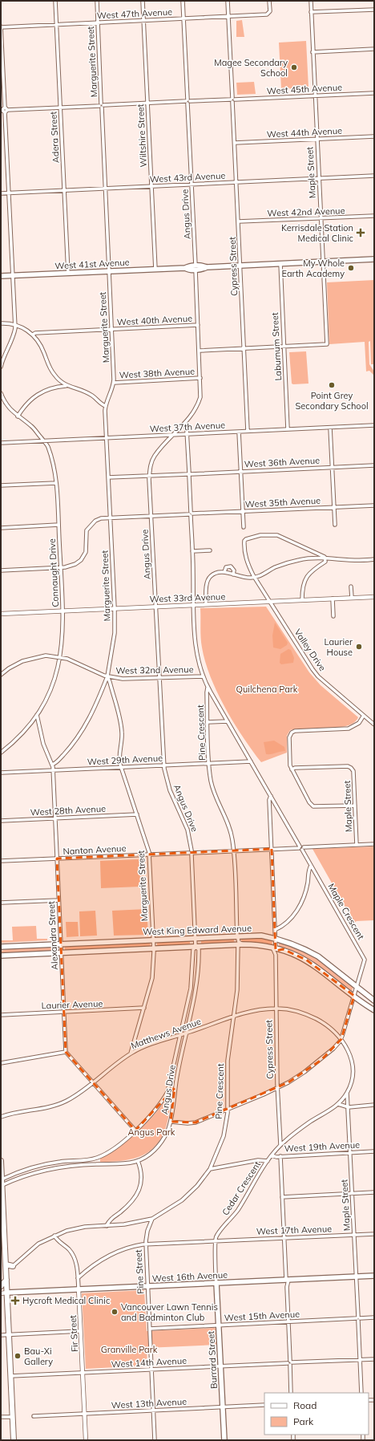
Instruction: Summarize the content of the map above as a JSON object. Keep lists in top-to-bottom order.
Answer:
{
  "streets": {
    "main road": [
      "West 41st Avenue",
      "West King Edward Avenue",
      "West 16th Avenue",
      "Burrard Street"
    ],
    "street": [
      "West 47th Avenue",
      "Marguerite Street",
      "West 45th Avenue",
      "West 44th Avenue",
      "Wiltshire Street",
      "Adera Street",
      "Maple Street",
      "West 43rd Avenue",
      "West 42nd Avenue",
      "Angus Drive",
      "Cypress Street",
      "West 40th Avenue",
      "Laburnum Street",
      "West 38th Avenue",
      "West 37th Avenue",
      "West 36th Avenue",
      "West 35th Avenue",
      "Connaught Drive",
      "West 33rd Avenue",
      "Valley Drive",
      "West 32nd Avenue",
      "Pine Crescent",
      "West 29th Avenue",
      "West 28th Avenue",
      "Nanton Avenue",
      "Maple Crescent",
      "Alexandra Street",
      "Laurier Avenue",
      "Matthews Avenue",
      "West 19th Avenue",
      "Cedar Crescent",
      "West 17th Avenue",
      "Pine Street",
      "West 15th Avenue",
      "Fir Street",
      "West 14th Avenue",
      "West 13th Avenue"
    ]
  },
  "crossings": [
    ["West 47th Avenue", "Marguerite Street"],
    ["West 47th Avenue", "Wiltshire Street"],
    ["West 47th Avenue", "Adera Street"],
    ["West 47th Avenue", "Angus Drive"],
    ["West 47th Avenue", "Cypress Street"],
    ["Marguerite Street", "West 45th Avenue"],
    ["Marguerite Street", "West 43rd Avenue"],
    ["Marguerite Street", "West 41st Avenue"],
    ["Marguerite Street", "West 40th Avenue"],
    ["Marguerite Street", "West 38th Avenue"],
    ["Marguerite Street", "West 37th Avenue"],
    ["Marguerite Street", "West 36th Avenue"],
    ["Marguerite Street", "West 35th Avenue"],
    ["Marguerite Street", "West 33rd Avenue"],
    ["Marguerite Street", "West 32nd Avenue"],
    ["Marguerite Street", "West 29th Avenue"],
    ["Marguerite Street", "West 28th Avenue"],
    ["Marguerite Street", "Nanton Avenue"],
    ["Marguerite Street", "West King Edward Avenue"],
    ["Marguerite Street", "Laurier Avenue"],
    ["Marguerite Street", "Matthews Avenue"],
    ["West 45th Avenue", "Wiltshire Street"],
    ["West 45th Avenue", "Adera Street"],
    ["West 45th Avenue", "Maple Street"],
    ["West 45th Avenue", "Angus Drive"],
    ["West 45th Avenue", "Cypress Street"],
    ["West 44th Avenue", "Maple Street"],
    ["West 44th Avenue", "Cypress Street"],
    ["Wiltshire Street", "West 43rd Avenue"],
    ["Wiltshire Street", "West 41st Avenue"],
    ["Adera Street", "West 43rd Avenue"],
    ["Adera Street", "West 41st Avenue"],
    ["Maple Street", "West 43rd Avenue"],
    ["Maple Street", "West 42nd Avenue"],
    ["Maple Street", "West 41st Avenue"],
    ["Maple Street", "Laburnum Street"],
    ["Maple Street", "Nanton Avenue"],
    ["Maple Street", "West 19th Avenue"],
    ["Maple Street", "Cedar Crescent"],
    ["Maple Street", "West 17th Avenue"],
    ["Maple Street", "West 16th Avenue"],
    ["Maple Street", "West 15th Avenue"],
    ["Maple Street", "West 14th Avenue"],
    ["West 43rd Avenue", "Angus Drive"],
    ["West 43rd Avenue", "Cypress Street"],
    ["West 42nd Avenue", "Cypress Street"],
    ["Angus Drive", "West 41st Avenue"],
    ["Angus Drive", "West 40th Avenue"],
    ["Angus Drive", "West 38th Avenue"],
    ["Angus Drive", "West 37th Avenue"],
    ["Angus Drive", "West 36th Avenue"],
    ["Angus Drive", "West 35th Avenue"],
    ["Angus Drive", "West 33rd Avenue"],
    ["Angus Drive", "West 32nd Avenue"],
    ["Angus Drive", "Pine Crescent"],
    ["Angus Drive", "West 29th Avenue"],
    ["Angus Drive", "Nanton Avenue"],
    ["Angus Drive", "West King Edward Avenue"],
    ["Angus Drive", "Matthews Avenue"],
    ["West 41st Avenue", "Cypress Street"],
    ["West 41st Avenue", "Laburnum Street"],
    ["Cypress Street", "West 37th Avenue"],
    ["Cypress Street", "Matthews Avenue"],
    ["Cypress Street", "Cedar Crescent"],
    ["Laburnum Street", "West 37th Avenue"],
    ["West 37th Avenue", "Connaught Drive"],
    ["West 37th Avenue", "Pine Crescent"],
    ["West 36th Avenue", "Pine Crescent"],
    ["West 35th Avenue", "Connaught Drive"],
    ["West 35th Avenue", "Pine Crescent"],
    ["Connaught Drive", "West 33rd Avenue"],
    ["Connaught Drive", "West 32nd Avenue"],
    ["Connaught Drive", "Alexandra Street"],
    ["West 33rd Avenue", "Valley Drive"],
    ["West 33rd Avenue", "Pine Crescent"],
    ["West 32nd Avenue", "Pine Crescent"],
    ["Pine Crescent", "West 29th Avenue"],
    ["Pine Crescent", "Nanton Avenue"],
    ["Pine Crescent", "Maple Crescent"],
    ["Pine Crescent", "West King Edward Avenue"],
    ["Pine Crescent", "Matthews Avenue"],
    ["Pine Crescent", "Pine Street"],
    ["Pine Crescent", "Fir Street"],
    ["West 29th Avenue", "Maple Crescent"],
    ["West 29th Avenue", "Alexandra Street"],
    ["West 28th Avenue", "Alexandra Street"],
    ["Nanton Avenue", "Maple Crescent"],
    ["Nanton Avenue", "Alexandra Street"],
    ["Maple Crescent", "West King Edward Avenue"],
    ["Maple Crescent", "Matthews Avenue"],
    ["Maple Crescent", "Cedar Crescent"],
    ["West King Edward Avenue", "Alexandra Street"],
    ["Alexandra Street", "Laurier Avenue"],
    ["Matthews Avenue", "Cedar Crescent"],
    ["West 19th Avenue", "Cedar Crescent"],
    ["Cedar Crescent", "West 17th Avenue"],
    ["Cedar Crescent", "Burrard Street"],
    ["West 17th Avenue", "Burrard Street"],
    ["Pine Street", "West 16th Avenue"],
    ["Pine Street", "West 15th Avenue"],
    ["Pine Street", "West 14th Avenue"],
    ["Pine Street", "West 13th Avenue"],
    ["West 16th Avenue", "Fir Street"],
    ["West 16th Avenue", "Burrard Street"],
    ["West 15th Avenue", "Burrard Street"],
    ["Fir Street", "West 14th Avenue"],
    ["Fir Street", "West 13th Avenue"],
    ["Burrard Street", "West 14th Avenue"],
    ["Burrard Street", "West 13th Avenue"]
  ],
  "parks": ["Quilchena Park", "Angus Park", "Granville Park"],
  "places": {
    "other": [
      "Magee Secondary School",
      "My Whole Earth Academy",
      "Point Grey Secondary School",
      "Laurier House",
      "Vancouver Lawn Tennis and Badminton Club",
      "Bau-Xi Gallery"
    ],
    "health": ["Kerrisdale Station Medical Clinic", "Hycroft Medical Clinic"]
  },
  "legend": ["Road", "Park"]
}
